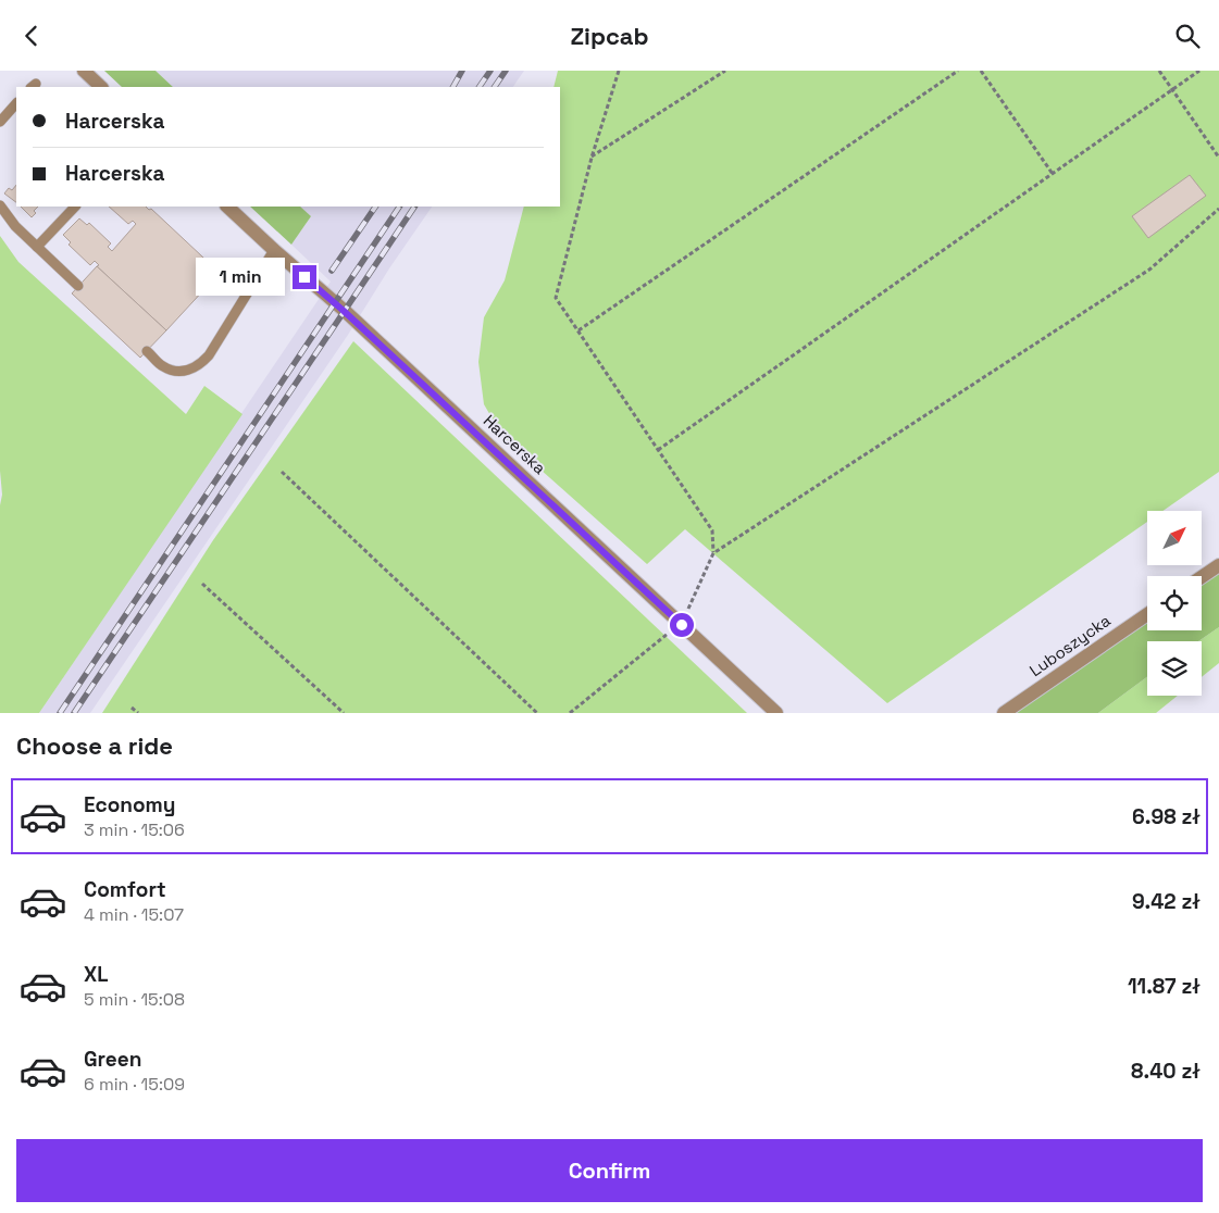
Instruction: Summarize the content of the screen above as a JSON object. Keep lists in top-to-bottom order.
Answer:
{
  "streets": {
    "street": ["Harcerska", "Luboszycka"]
  },
  "north": "top right",
  "page": {
    "header": "Zipcab",
    "banner": ["Harcerska", "Harcerska"],
    "bubble": "1 min",
    "heading": "Choose a ride",
    "list": [
      {
        "name": "Economy",
        "note": "3 min · 15:06",
        "value": "6.98 zł"
      },
      {
        "name": "Comfort",
        "note": "4 min · 15:07",
        "value": "9.42 zł"
      },
      {
        "name": "XL",
        "note": "5 min · 15:08",
        "value": "11.87 zł"
      },
      {
        "name": "Green",
        "note": "6 min · 15:09",
        "value": "8.40 zł"
      }
    ],
    "buttons": "Confirm"
  }
}
